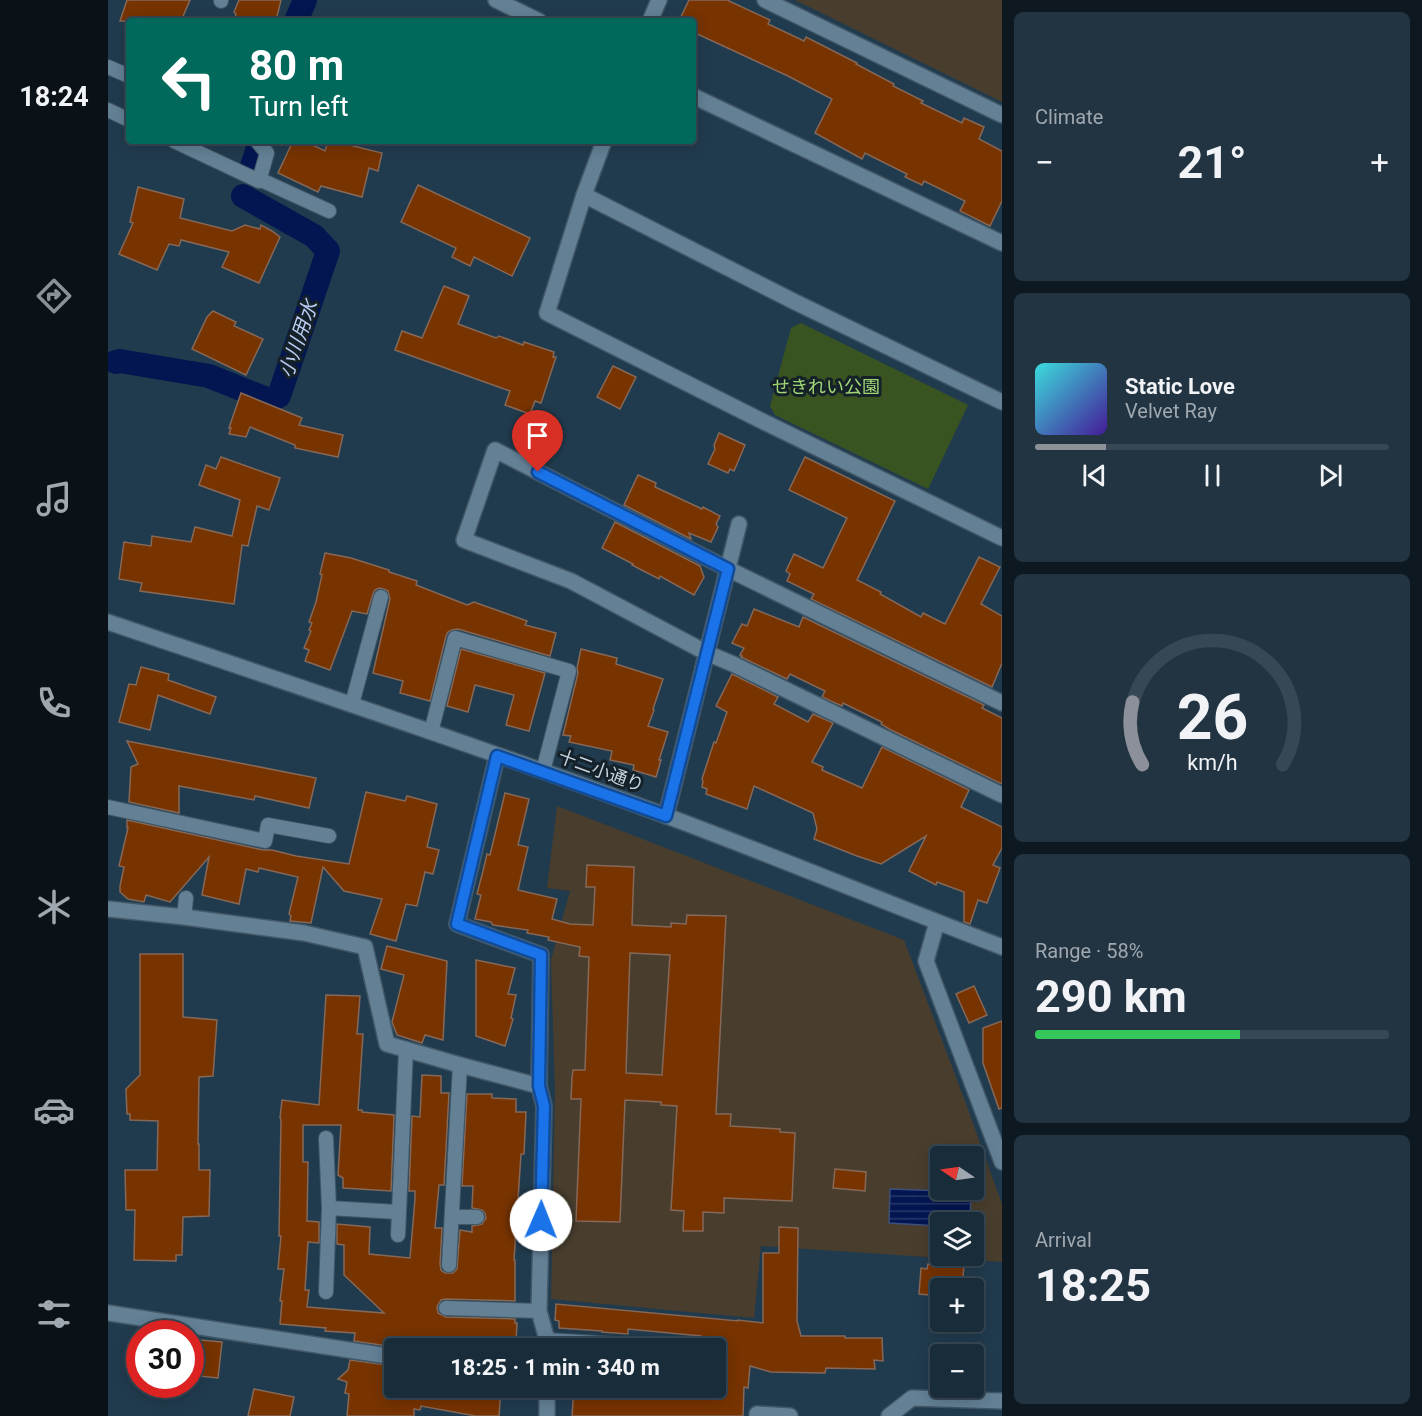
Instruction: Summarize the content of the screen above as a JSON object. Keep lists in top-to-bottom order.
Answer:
{
  "streets": {
    "street": ["十二小通り"]
  },
  "water": ["小川用水"],
  "parks": ["せきれい公園"],
  "north": "left",
  "page": {
    "tabs": "18:24",
    "tile": [
      "Climate",
      ["Range · 58%", "290 km"],
      ["Arrival", "18:25"]
    ],
    "turn": ["80 m", "Turn left"],
    "heat": ["−", "21°", "+"],
    "song": ["Static Love", "Velvet Ray"],
    "map_buttons": ["+", "−"],
    "limit": "30",
    "trip": "18:25 · 1 min · 340 m",
    "gauge": ["26", "km/h"]
  }
}
